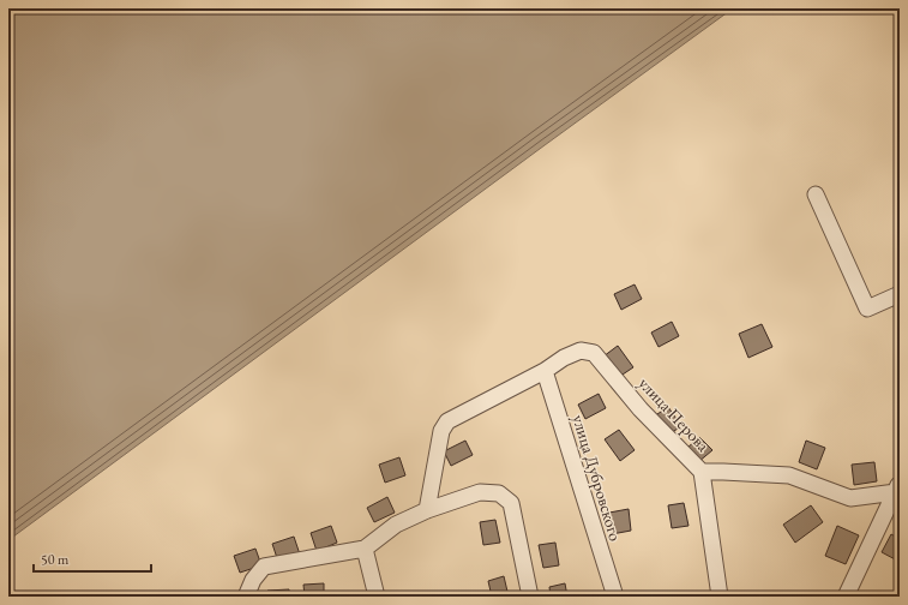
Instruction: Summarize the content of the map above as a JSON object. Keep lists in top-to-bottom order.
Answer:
{
  "streets": {
    "street": ["улица Перова", "улица Дубровского"]
  },
  "crossings": [
    ["улица Перова", "улица Дубровского"]
  ],
  "scale_bar": "50 m"
}
